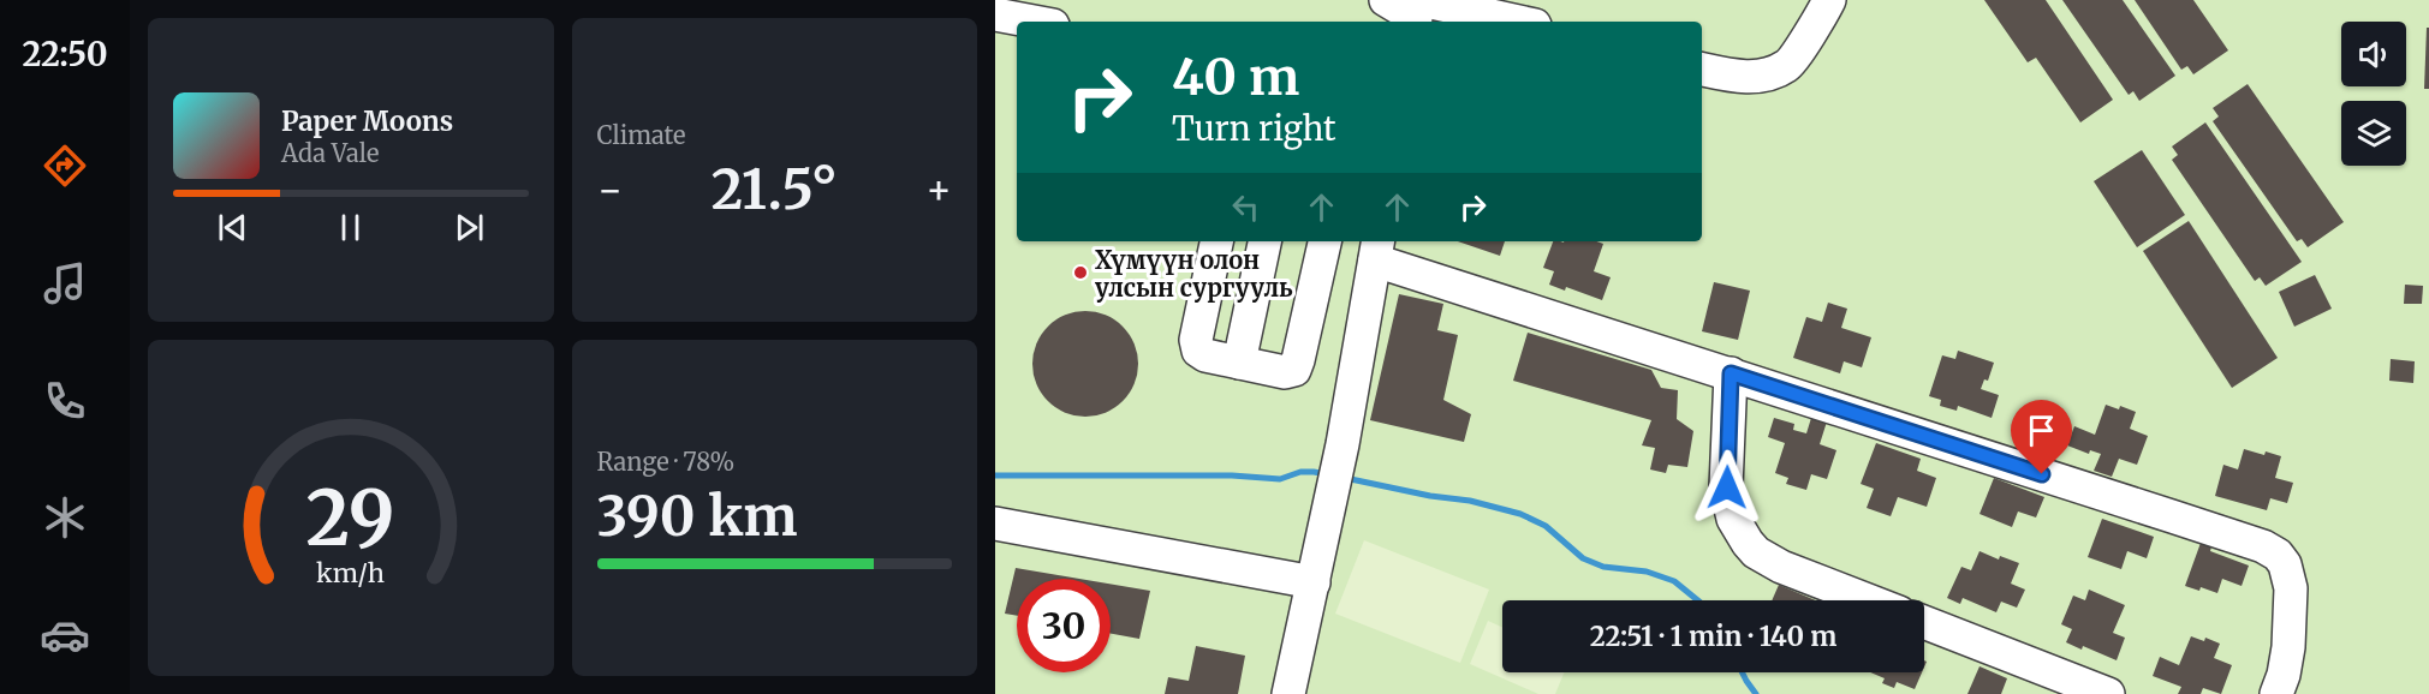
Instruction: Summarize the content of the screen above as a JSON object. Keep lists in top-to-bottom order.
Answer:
{
  "places": ["Хүмүүн олон улсын сургууль"],
  "page": {
    "tabs": "22:50",
    "tile": [
      "Climate",
      ["Range · 78%", "390 km"]
    ],
    "turn": ["40 m", "Turn right"],
    "song": ["Paper Moons", "Ada Vale"],
    "heat": ["−", "21.5°", "+"],
    "limit": "30",
    "trip": "22:51 · 1 min · 140 m",
    "gauge": ["29", "km/h"]
  }
}
